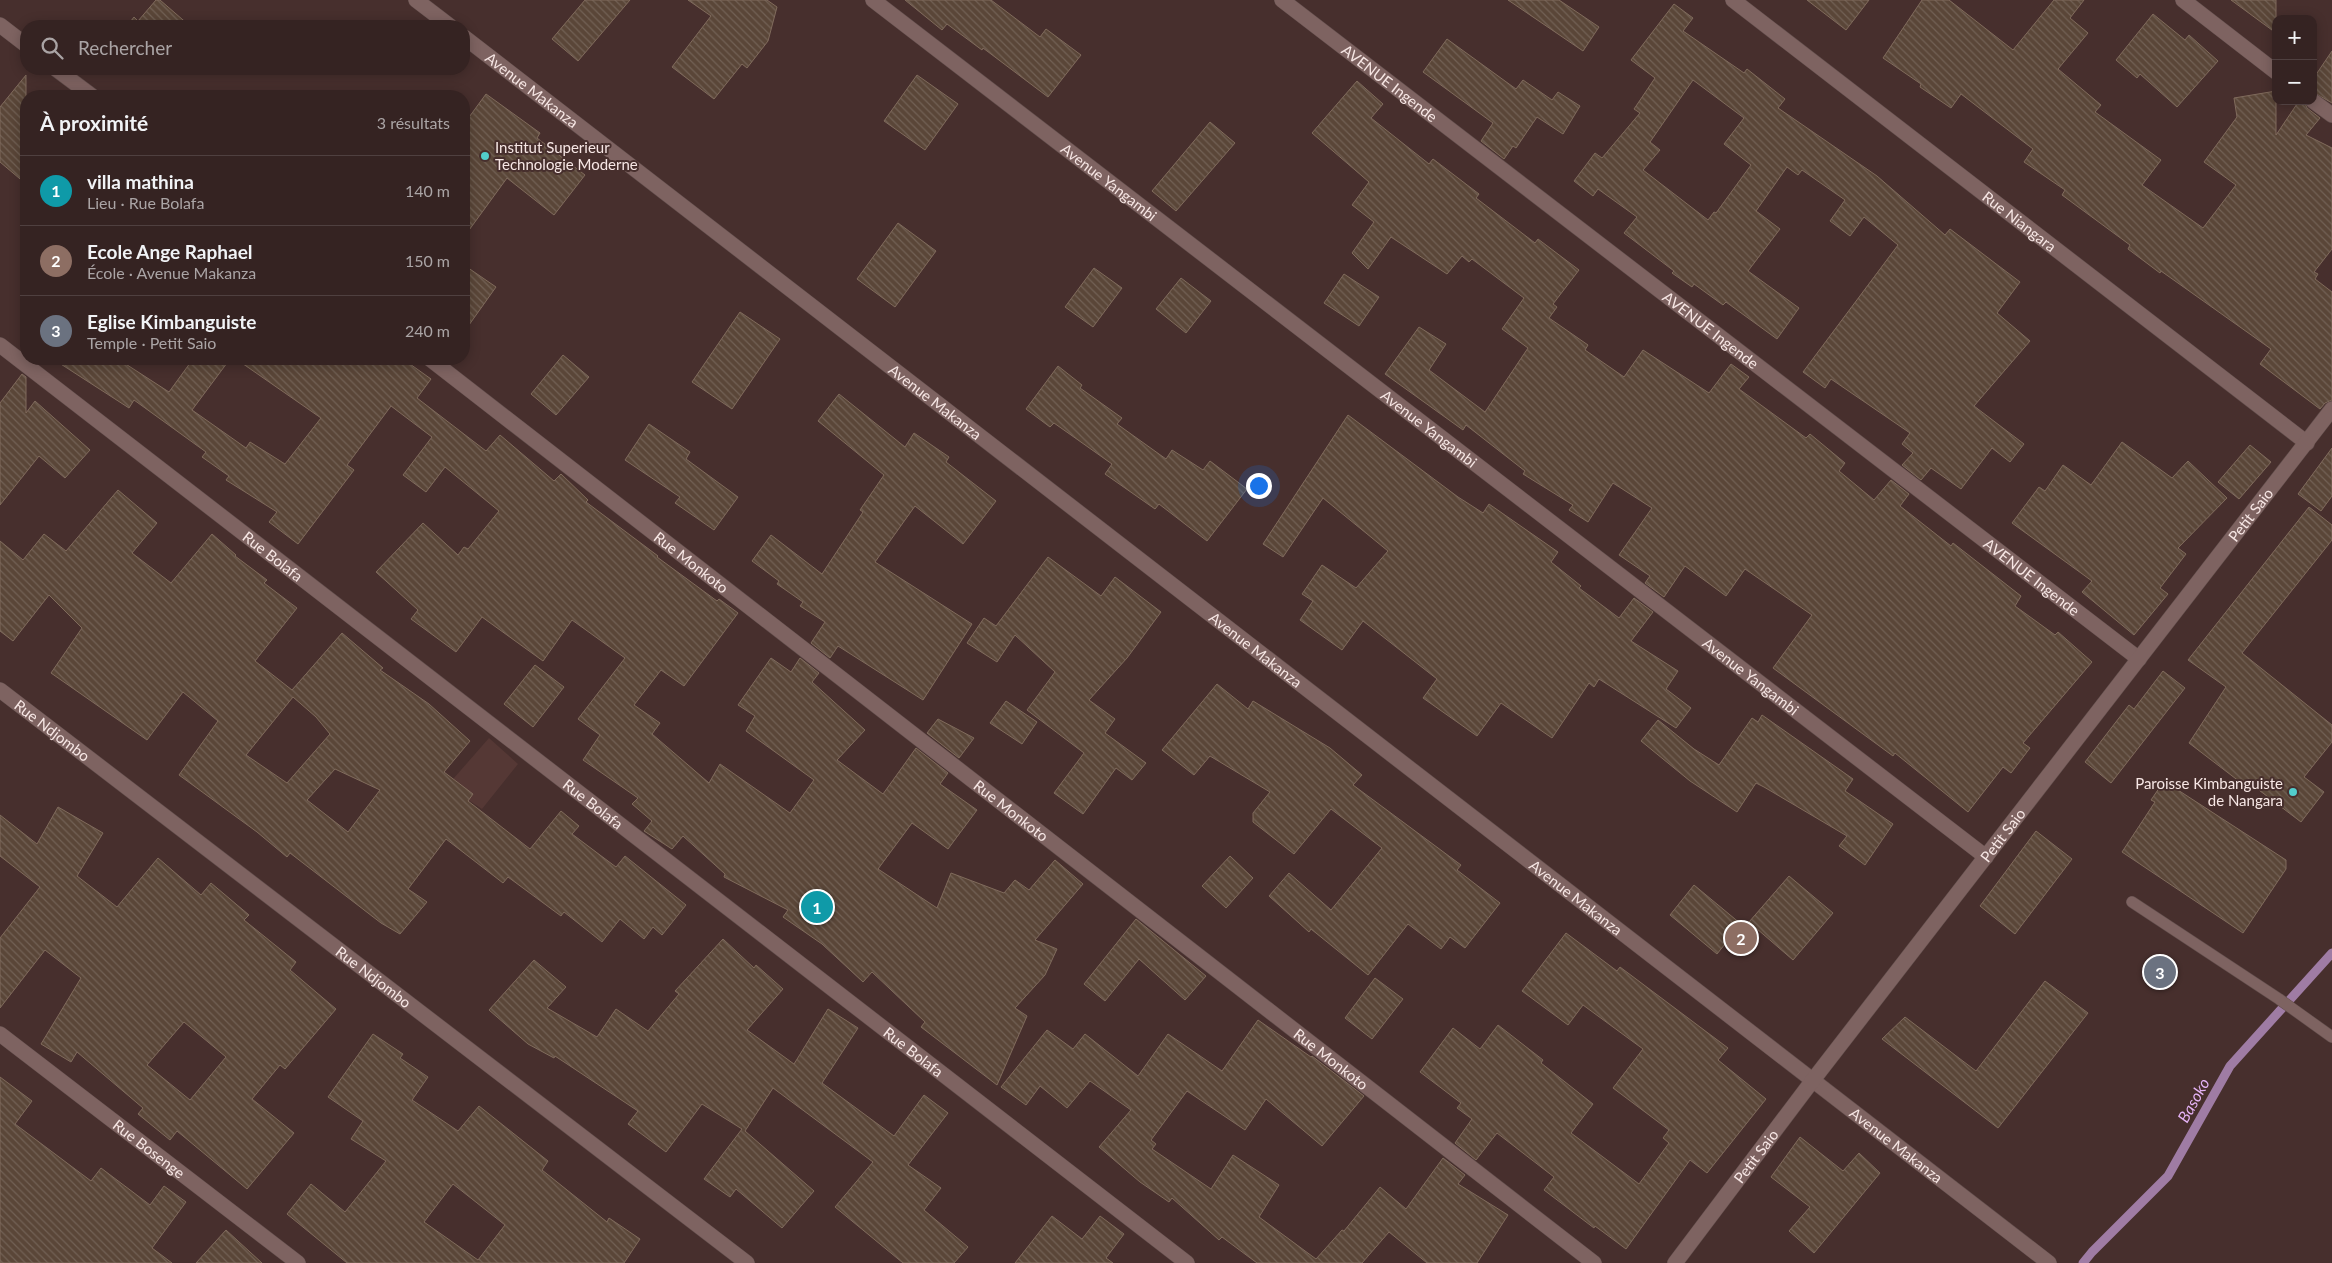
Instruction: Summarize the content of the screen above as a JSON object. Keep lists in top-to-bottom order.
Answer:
{
  "streets": {
    "street": [
      "AVENUE Ingende",
      "Avenue Makanza",
      "Avenue Yangambi",
      "Rue Niangara",
      "Petit Saio",
      "Rue Bolafa",
      "Rue Monkoto",
      "Rue Ndjombo",
      "Rue Bosenge"
    ]
  },
  "crossings": [
    ["AVENUE Ingende", "Petit Saio"],
    ["Avenue Makanza", "Petit Saio"],
    ["Avenue Yangambi", "Petit Saio"],
    ["Rue Niangara", "Petit Saio"]
  ],
  "water": ["Basoko"],
  "places": ["Institut Superieur Technologie Moderne", "Paroisse Kimbanguiste de Nangara"],
  "page": {
    "map_buttons": ["+", "−"],
    "search": "Rechercher",
    "heading": ["À proximité", "3 résultats"],
    "list": [
      {
        "mark": "1",
        "name": "villa mathina",
        "note": "Lieu · Rue Bolafa",
        "value": "140 m"
      },
      {
        "mark": "2",
        "name": "Ecole Ange Raphael",
        "note": "École · Avenue Makanza",
        "value": "150 m"
      },
      {
        "mark": "3",
        "name": "Eglise Kimbanguiste",
        "note": "Temple · Petit Saio",
        "value": "240 m"
      }
    ],
    "pins": ["1", "2", "3"]
  }
}
